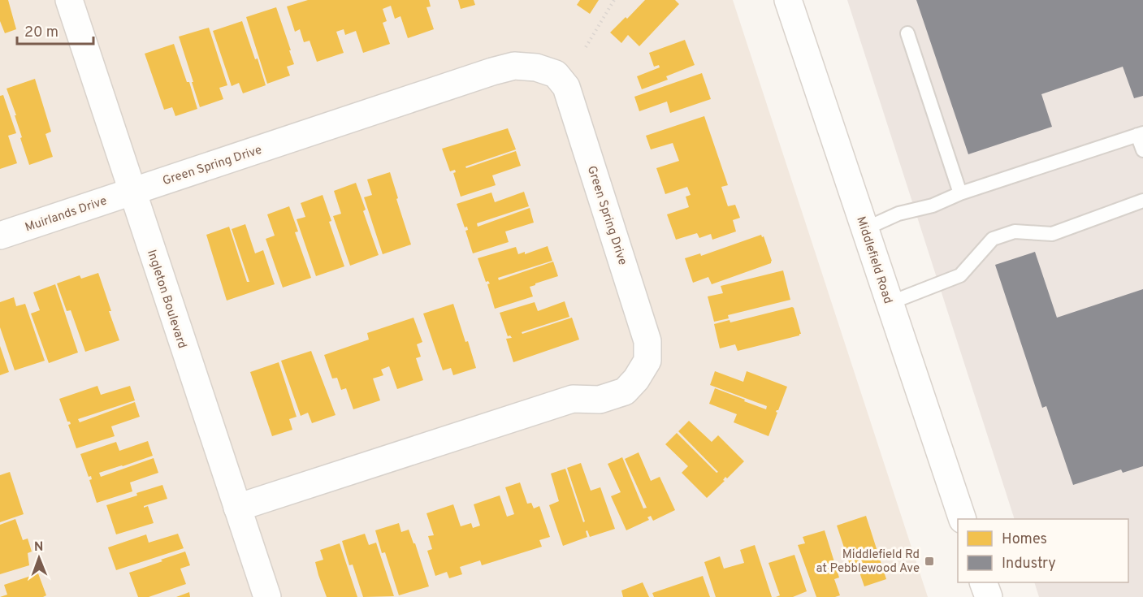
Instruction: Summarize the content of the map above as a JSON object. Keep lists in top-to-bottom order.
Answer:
{
  "streets": {
    "street": [
      "Green Spring Drive",
      "Muirlands Drive",
      "Middlefield Road",
      "Ingleton Boulevard"
    ]
  },
  "crossings": [
    ["Green Spring Drive", "Muirlands Drive"],
    ["Green Spring Drive", "Ingleton Boulevard"],
    ["Muirlands Drive", "Ingleton Boulevard"]
  ],
  "places": {
    "transit": ["Middlefield Rd at Pebblewood Ave"]
  },
  "legend": ["Homes", "Industry"],
  "scale_bar": "20 m",
  "north": "top"
}
